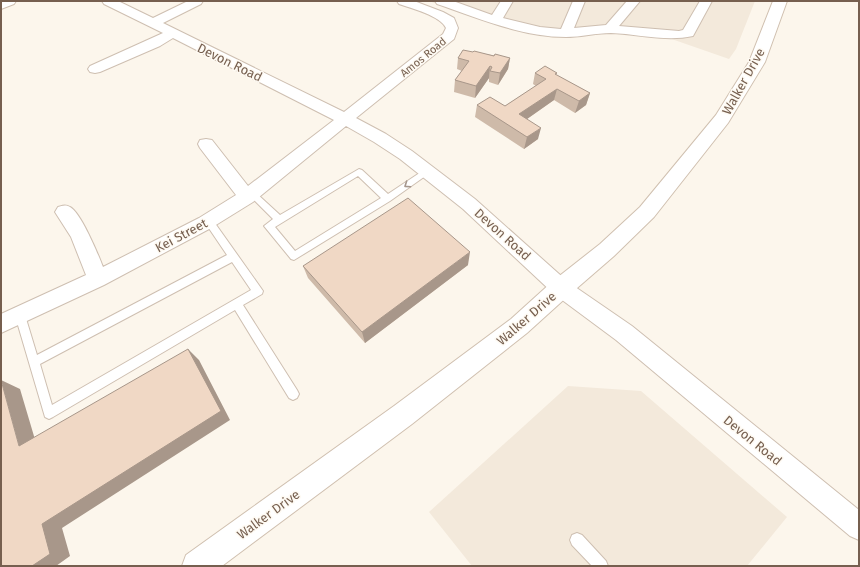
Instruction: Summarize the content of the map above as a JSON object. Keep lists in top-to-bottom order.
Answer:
{
  "streets": {
    "street": [
      "Amos Road",
      "Devon Road",
      "Walker Drive",
      "Kei Street"
    ]
  },
  "crossings": [
    ["Amos Road", "Devon Road"],
    ["Amos Road", "Kei Street"],
    ["Devon Road", "Walker Drive"],
    ["Devon Road", "Kei Street"]
  ]
}
